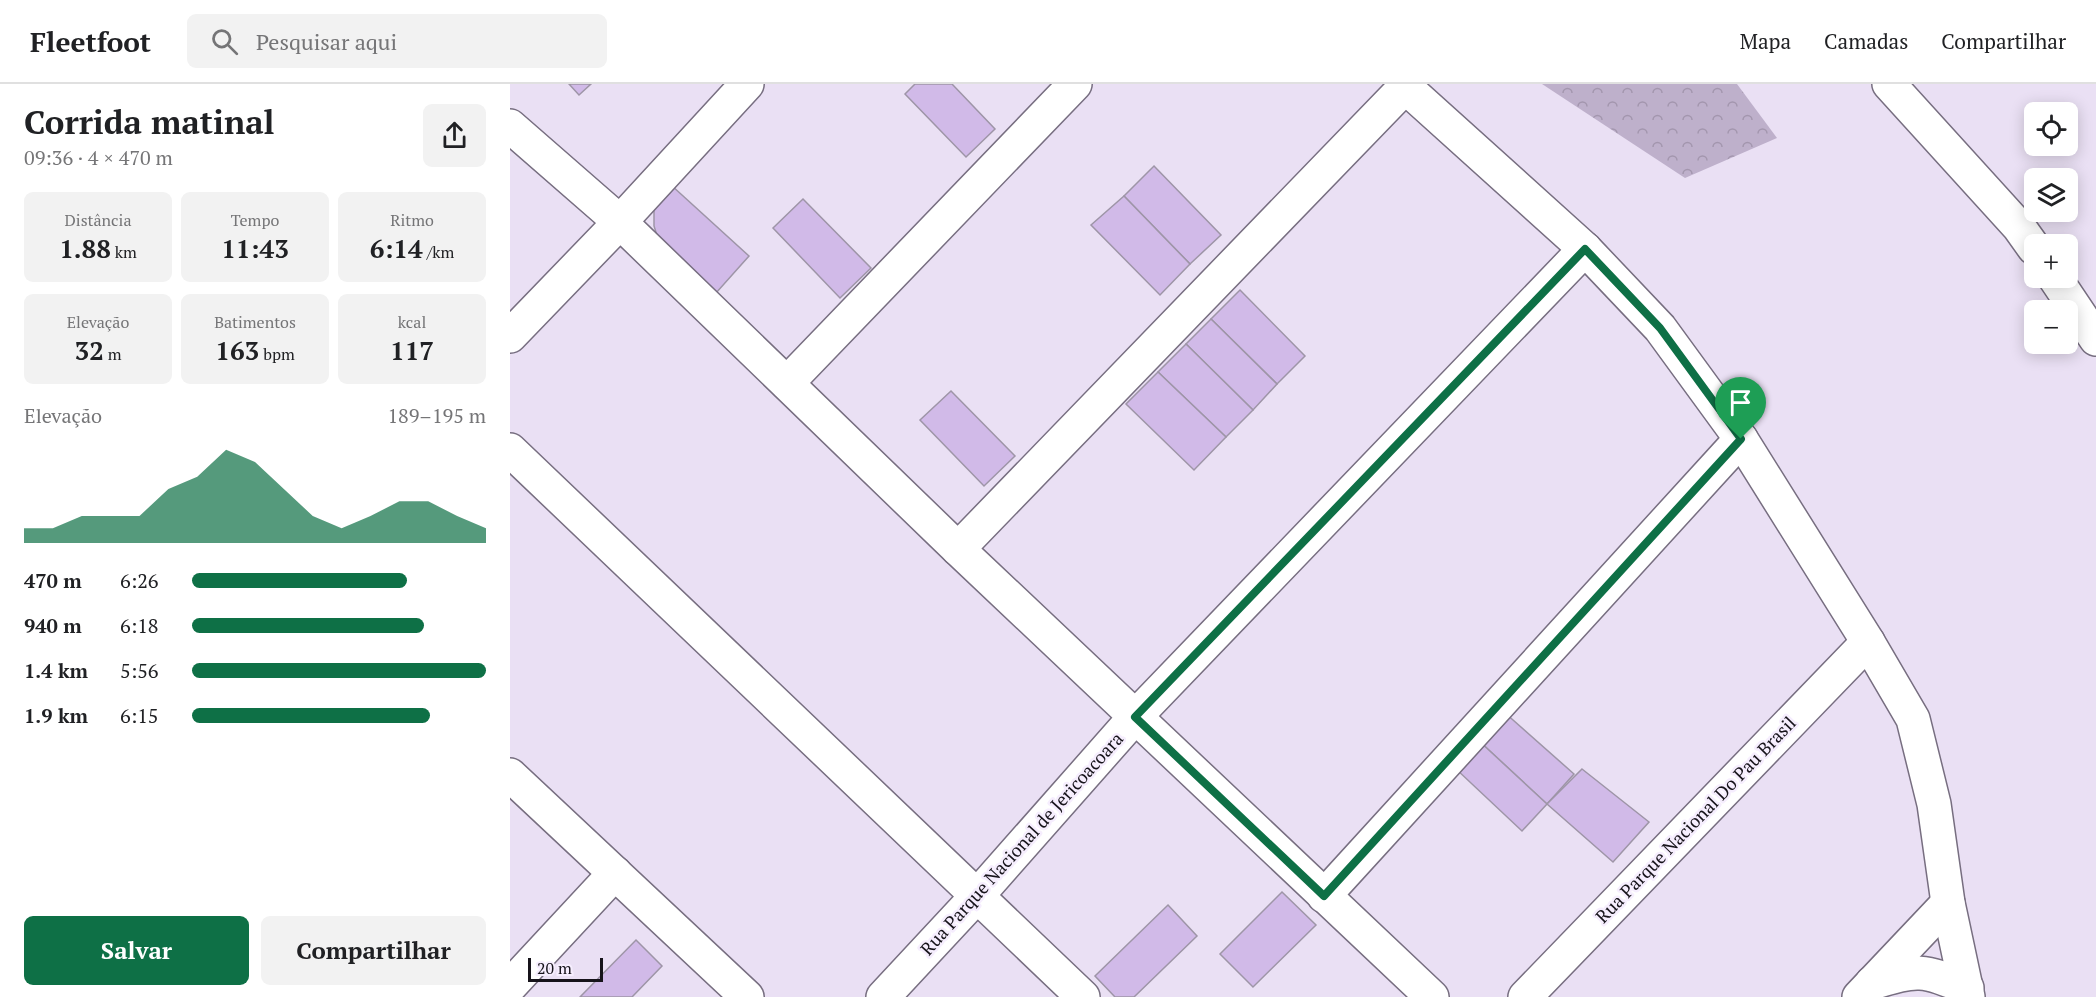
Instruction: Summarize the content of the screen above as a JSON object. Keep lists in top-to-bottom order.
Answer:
{
  "streets": {
    "street": ["Rua Parque Nacional Do Pau Brasil", "Rua Parque Nacional de Jericoacoara"]
  },
  "scale_bar": "20 m",
  "page": {
    "header": "Fleetfoot",
    "search": "Pesquisar aqui",
    "nav": ["Mapa", "Camadas", "Compartilhar"],
    "heading": ["Corrida matinal", "09:36 · 4 × 470 m"],
    "map_buttons": ["+", "−"],
    "stats": [
      ["Distância", "1.88 km"],
      ["Tempo", "11:43"],
      ["Ritmo", "6:14 /km"],
      ["Elevação", "32 m"],
      ["Batimentos", "163 bpm"],
      ["kcal", "117"]
    ],
    "chart": ["Elevação", "189–195 m"],
    "list": [
      {
        "name": "470 m",
        "note": "6:26"
      },
      {
        "name": "940 m",
        "note": "6:18"
      },
      {
        "name": "1.4 km",
        "note": "5:56"
      },
      {
        "name": "1.9 km",
        "note": "6:15"
      }
    ],
    "buttons": ["Salvar", "Compartilhar"],
    "scale": "20 m"
  }
}
